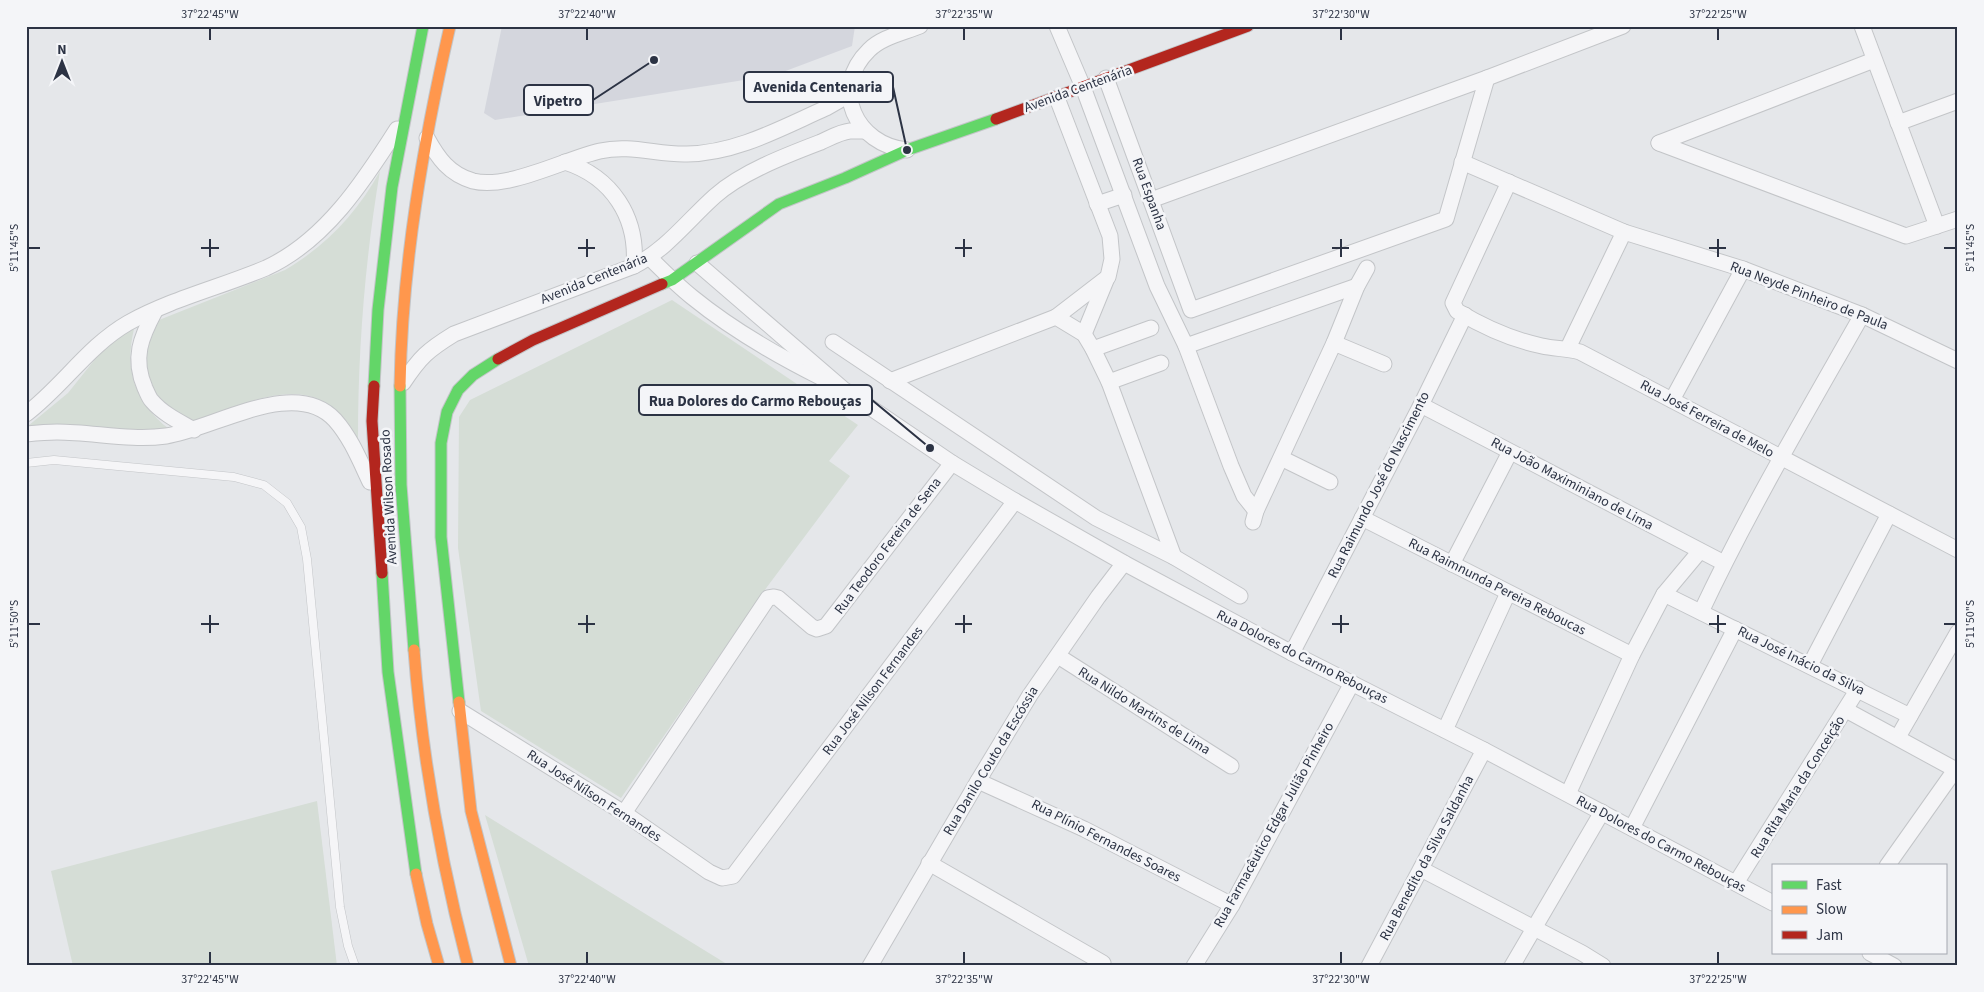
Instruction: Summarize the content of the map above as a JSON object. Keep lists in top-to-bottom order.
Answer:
{
  "streets": {
    "main road": ["Avenida Centenária", "Avenida Wilson Rosado"],
    "street": [
      "Rua Espanha",
      "Rua Neyde Pinheiro de Paula",
      "Rua José Ferreira de Melo",
      "Rua João Maximiniano de Lima",
      "Rua Raimundo José do Nascimento",
      "Rua Teodoro Fereira de Sena",
      "Rua Raimnunda Pereira Reboucas",
      "Rua Dolores do Carmo Rebouças",
      "Rua José Inácio da Silva",
      "Rua José Nilson Fernandes",
      "Rua Nildo Martins de Lima",
      "Rua Danilo Couto da Escóssia",
      "Rua Rita Maria da Conceição",
      "Rua José Nílson Fernandes",
      "Rua Farmacêutico Edgar Julião Pinheiro",
      "Rua Plínio Fernandes Soares",
      "Rua Benedito da Silva Saldanha"
    ]
  },
  "crossings": [
    ["Avenida Centenária", "Rua Espanha"],
    ["Avenida Centenária", "Avenida Wilson Rosado"],
    ["Avenida Centenária", "Rua Dolores do Carmo Rebouças"],
    ["Avenida Centenária", "Rua José Nílson Fernandes"],
    ["Rua Espanha", "Rua Neyde Pinheiro de Paula"],
    ["Rua Neyde Pinheiro de Paula", "Rua José Ferreira de Melo"],
    ["Rua José Ferreira de Melo", "Rua Raimundo José do Nascimento"],
    ["Rua João Maximiniano de Lima", "Rua Raimundo José do Nascimento"],
    ["Rua Raimundo José do Nascimento", "Rua Raimnunda Pereira Reboucas"],
    ["Rua Raimundo José do Nascimento", "Rua Dolores do Carmo Rebouças"],
    ["Rua Teodoro Fereira de Sena", "Rua Dolores do Carmo Rebouças"],
    ["Rua Teodoro Fereira de Sena", "Rua José Nílson Fernandes"],
    ["Rua Dolores do Carmo Rebouças", "Rua José Nilson Fernandes"],
    ["Rua Dolores do Carmo Rebouças", "Rua Danilo Couto da Escóssia"],
    ["Rua Dolores do Carmo Rebouças", "Rua Rita Maria da Conceição"],
    ["Rua Dolores do Carmo Rebouças", "Rua Farmacêutico Edgar Julião Pinheiro"],
    ["Rua Dolores do Carmo Rebouças", "Rua Benedito da Silva Saldanha"],
    ["Rua José Inácio da Silva", "Rua Rita Maria da Conceição"],
    ["Rua José Nilson Fernandes", "Rua José Nílson Fernandes"],
    ["Rua Nildo Martins de Lima", "Rua Danilo Couto da Escóssia"],
    ["Rua Danilo Couto da Escóssia", "Rua Plínio Fernandes Soares"],
    ["Rua Farmacêutico Edgar Julião Pinheiro", "Rua Plínio Fernandes Soares"]
  ],
  "places": ["Vipetro", "Avenida Centenaria", "Rua Dolores do Carmo Rebouças"],
  "legend": ["Fast", "Slow", "Jam"],
  "north": "top",
  "coordinates": [
    "37°22'45\"W",
    "37°22'40\"W",
    "37°22'35\"W",
    "37°22'30\"W",
    "37°22'25\"W",
    "5°11'45\"S",
    "5°11'50\"S"
  ]
}
